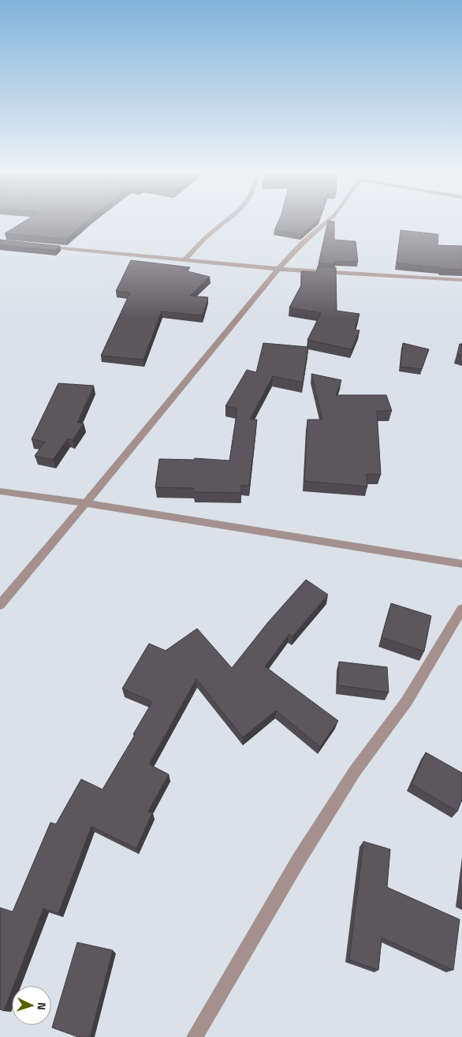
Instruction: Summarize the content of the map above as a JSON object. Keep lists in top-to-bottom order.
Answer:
{
  "north": "right"
}
